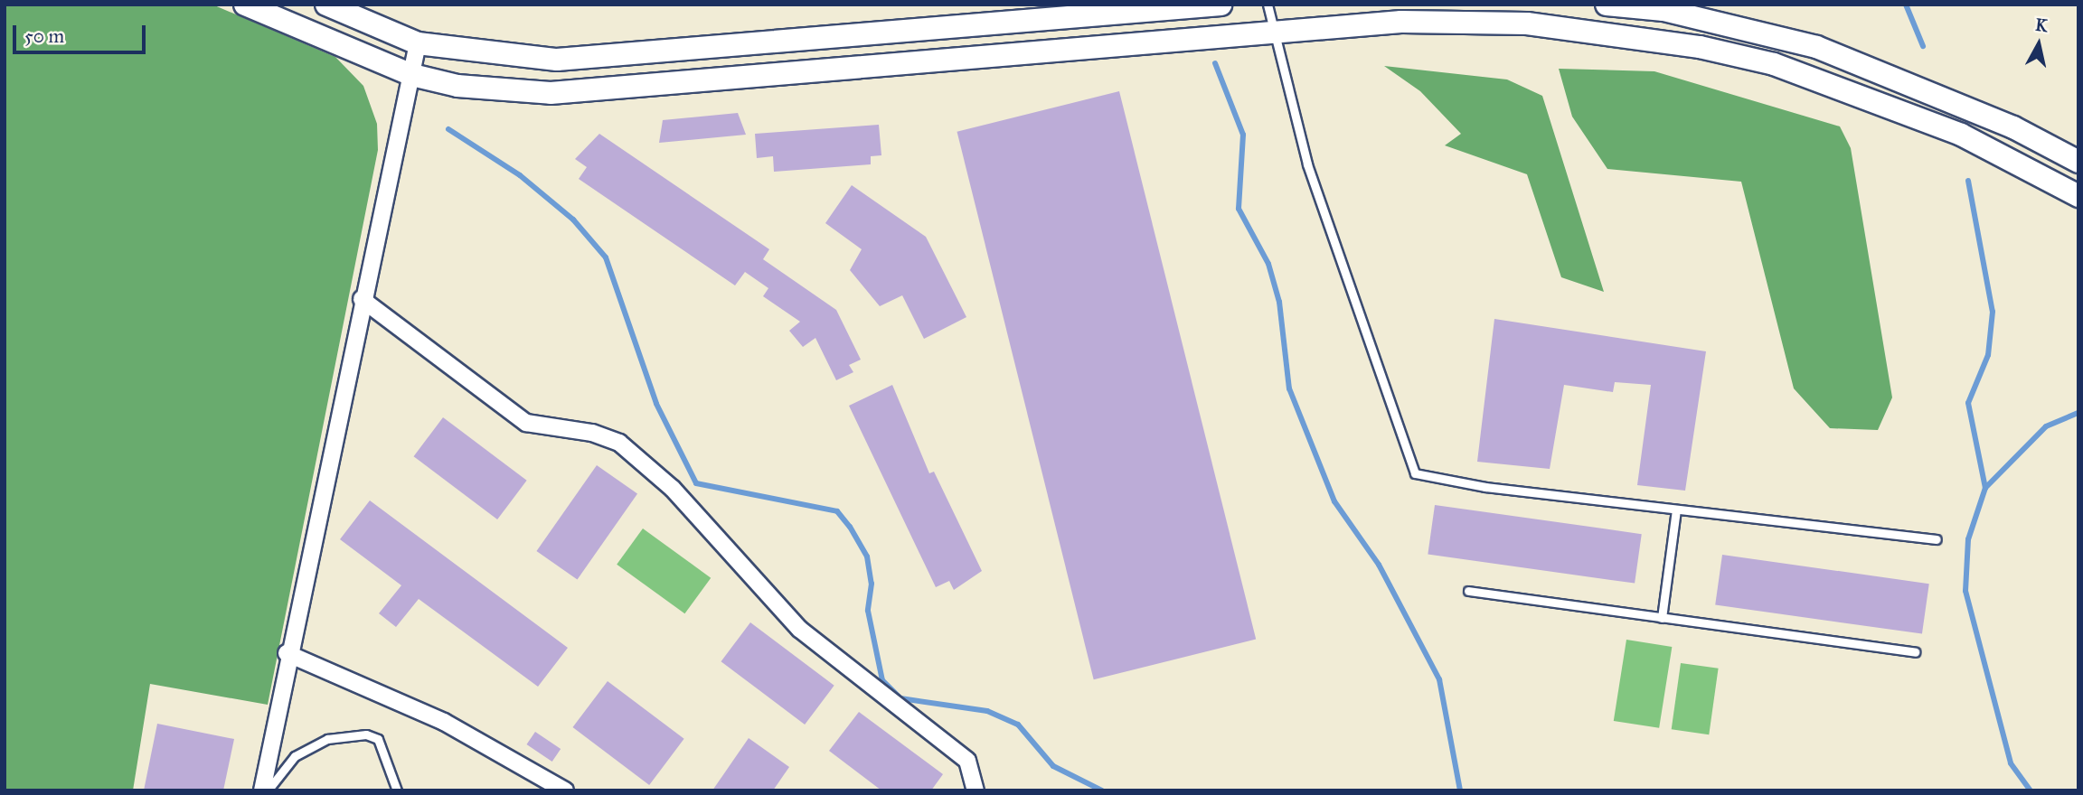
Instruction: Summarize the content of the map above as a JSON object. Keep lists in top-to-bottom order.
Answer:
{
  "scale_bar": "50 m",
  "north": "top"
}
